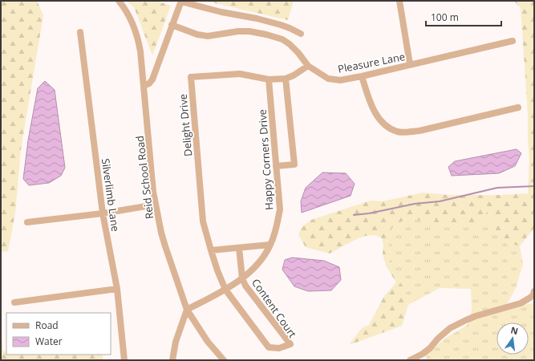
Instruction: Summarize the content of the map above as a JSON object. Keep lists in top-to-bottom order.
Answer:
{
  "streets": {
    "street": [
      "Pleasure Lane",
      "Delight Drive",
      "Happy Corners Drive",
      "Reid School Road",
      "Silverlimb Lane",
      "Content Court"
    ]
  },
  "crossings": [
    ["Pleasure Lane", "Delight Drive"],
    ["Delight Drive", "Happy Corners Drive"],
    ["Delight Drive", "Content Court"],
    ["Happy Corners Drive", "Reid School Road"],
    ["Happy Corners Drive", "Content Court"]
  ],
  "legend": ["Road", "Water"],
  "scale_bar": "100 m",
  "north": "top"
}
